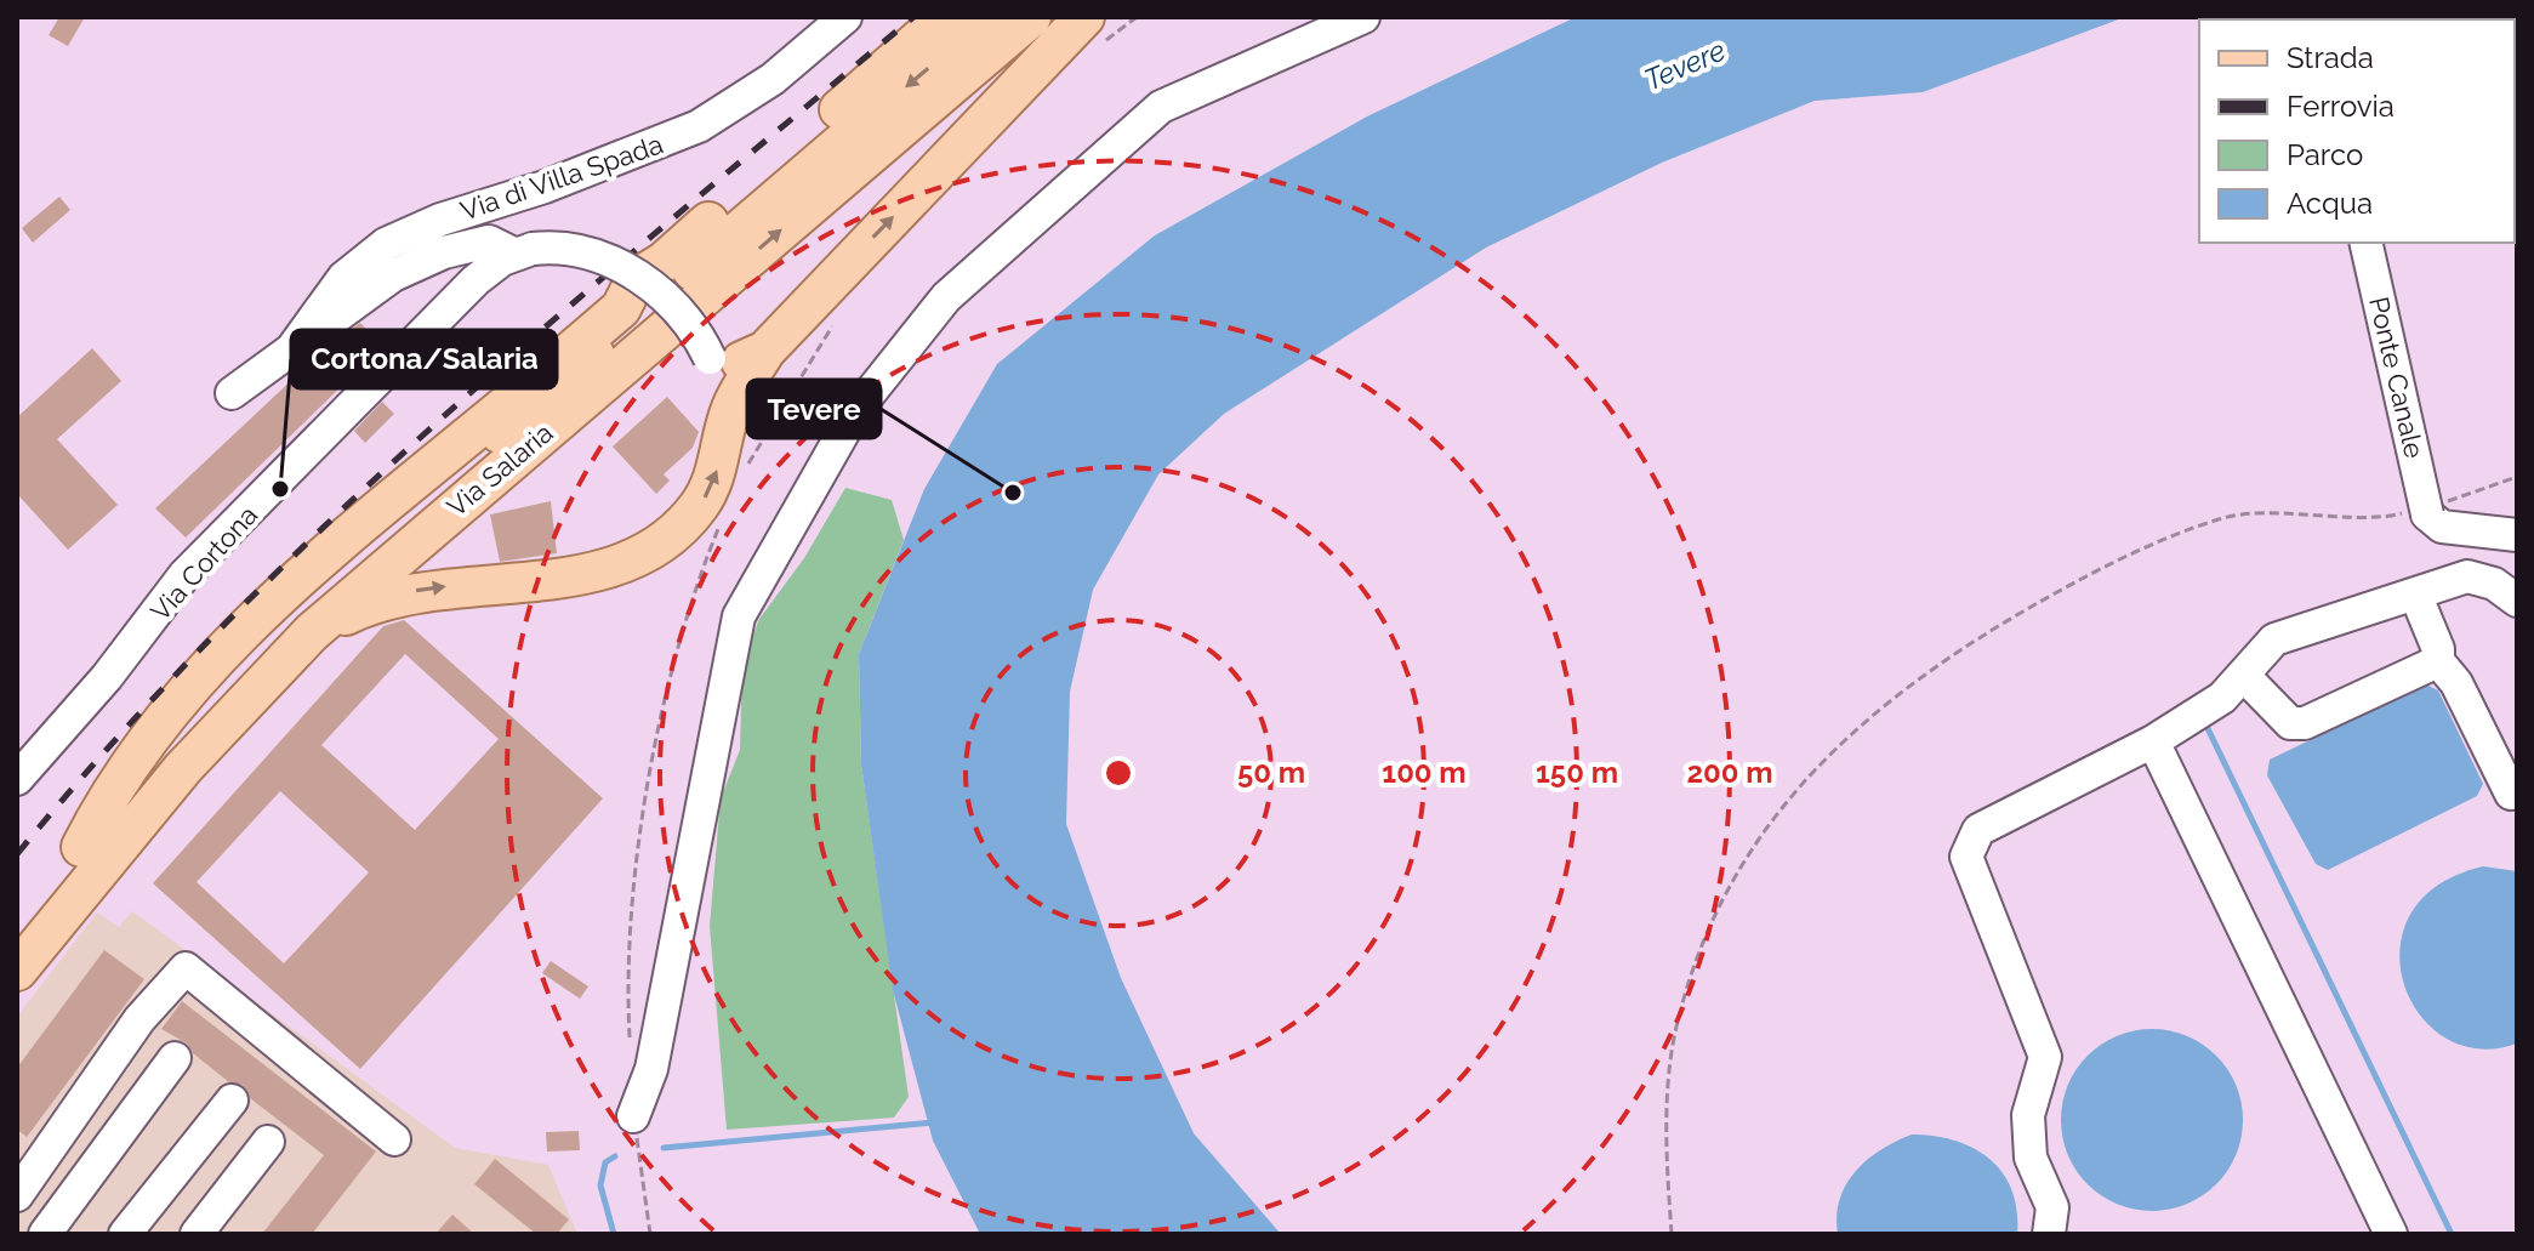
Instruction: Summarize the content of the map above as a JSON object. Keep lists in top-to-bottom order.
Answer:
{
  "streets": {
    "main road": ["Via Salaria"],
    "street": ["Via di Villa Spada", "Ponte Canale", "Via Cortona"]
  },
  "crossings": [
    ["Via di Villa Spada", "Via Cortona"]
  ],
  "water": ["Tevere"],
  "places": ["Cortona/Salaria", "Tevere"],
  "legend": [
    "Strada",
    "Ferrovia",
    "Parco",
    "Acqua"
  ],
  "rings": [
    "50 m",
    "100 m",
    "150 m",
    "200 m"
  ]
}
